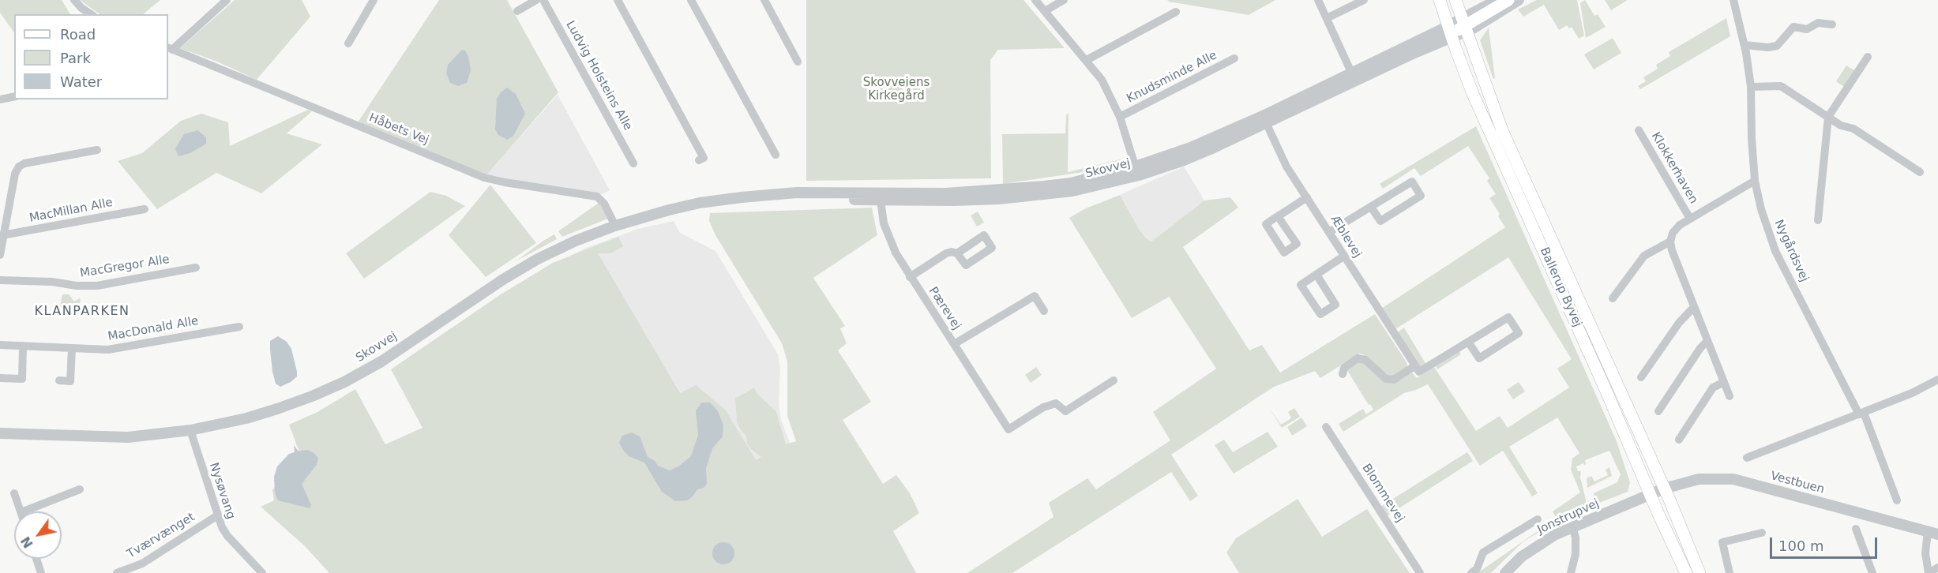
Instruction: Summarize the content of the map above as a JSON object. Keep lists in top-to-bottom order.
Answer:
{
  "streets": {
    "main road": ["Ballerup Byvej"],
    "street": [
      "Ludvig Holsteins Alle",
      "Knudsminde Alle",
      "Håbets Vej",
      "Klokkerhaven",
      "Skovvej",
      "MacMillan Alle",
      "Æblevej",
      "Nygårdsvej",
      "MacGregor Alle",
      "Pærevej",
      "MacDonald Alle",
      "Vestbuen",
      "Nysøvang",
      "Blommevej",
      "Jonstrupvej",
      "Tværvænget"
    ]
  },
  "crossings": [
    ["Håbets Vej", "Skovvej"],
    ["Klokkerhaven", "Nygårdsvej"],
    ["Skovvej", "Æblevej"],
    ["Skovvej", "Ballerup Byvej"],
    ["Skovvej", "Pærevej"],
    ["Skovvej", "Nysøvang"],
    ["Ballerup Byvej", "Vestbuen"],
    ["Ballerup Byvej", "Jonstrupvej"],
    ["Vestbuen", "Jonstrupvej"],
    ["Nysøvang", "Tværvænget"]
  ],
  "districts": ["KLANPARKEN"],
  "parks": ["Skovvejens Kirkegård"],
  "legend": ["Road", "Park", "Water"],
  "scale_bar": "100 m",
  "north": "bottom left"
}
